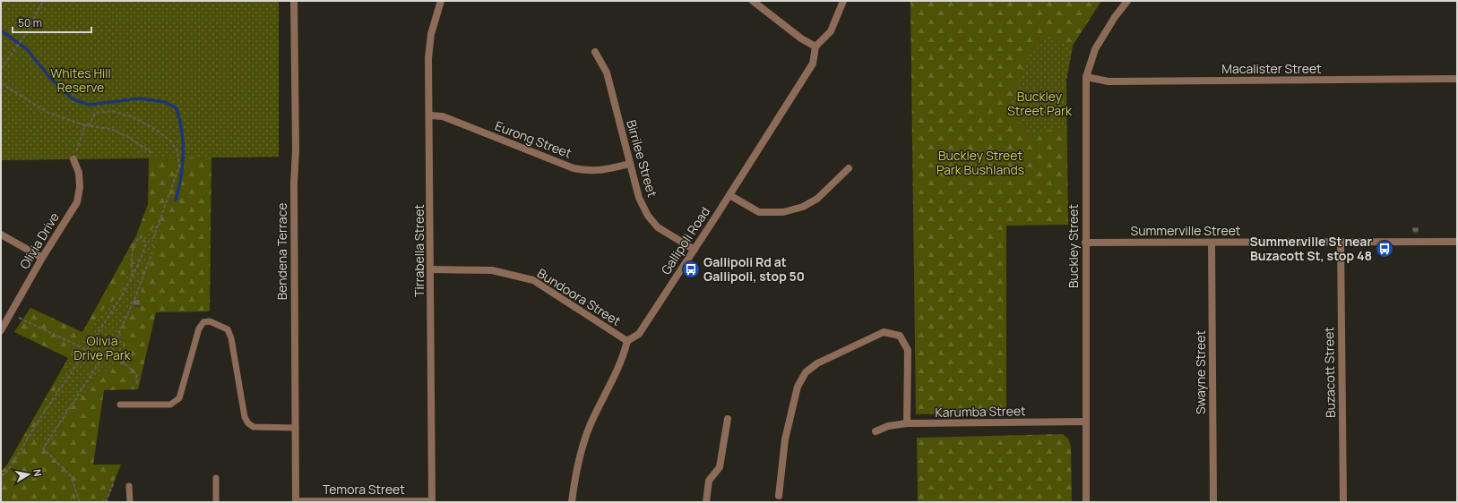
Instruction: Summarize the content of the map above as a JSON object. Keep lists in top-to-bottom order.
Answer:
{
  "streets": {
    "street": [
      "Macalister Street",
      "Eurong Street",
      "Birrilee Street",
      "Summerville Street",
      "Olivia Drive",
      "Gallipoli Road",
      "Buckley Street",
      "Tirrabella Street",
      "Bendena Terrace",
      "Bundoora Street",
      "Swayne Street",
      "Buzacott Street",
      "Karumba Street",
      "Temora Street"
    ]
  },
  "crossings": [
    ["Macalister Street", "Buckley Street"],
    ["Eurong Street", "Birrilee Street"],
    ["Eurong Street", "Tirrabella Street"],
    ["Birrilee Street", "Gallipoli Road"],
    ["Summerville Street", "Buckley Street"],
    ["Summerville Street", "Swayne Street"],
    ["Summerville Street", "Buzacott Street"],
    ["Gallipoli Road", "Bundoora Street"],
    ["Buckley Street", "Karumba Street"],
    ["Tirrabella Street", "Bundoora Street"],
    ["Tirrabella Street", "Temora Street"],
    ["Bendena Terrace", "Temora Street"]
  ],
  "parks": [
    "Whites Hill Reserve",
    "Buckley Street Park",
    "Buckley Street Park Bushlands",
    "Olivia Drive Park"
  ],
  "places": {
    "bus stop": ["Summerville St near Buzacott St, stop 48", "Gallipoli Rd at Gallipoli, stop 50"]
  },
  "scale_bar": "50 m",
  "north": "right"
}
